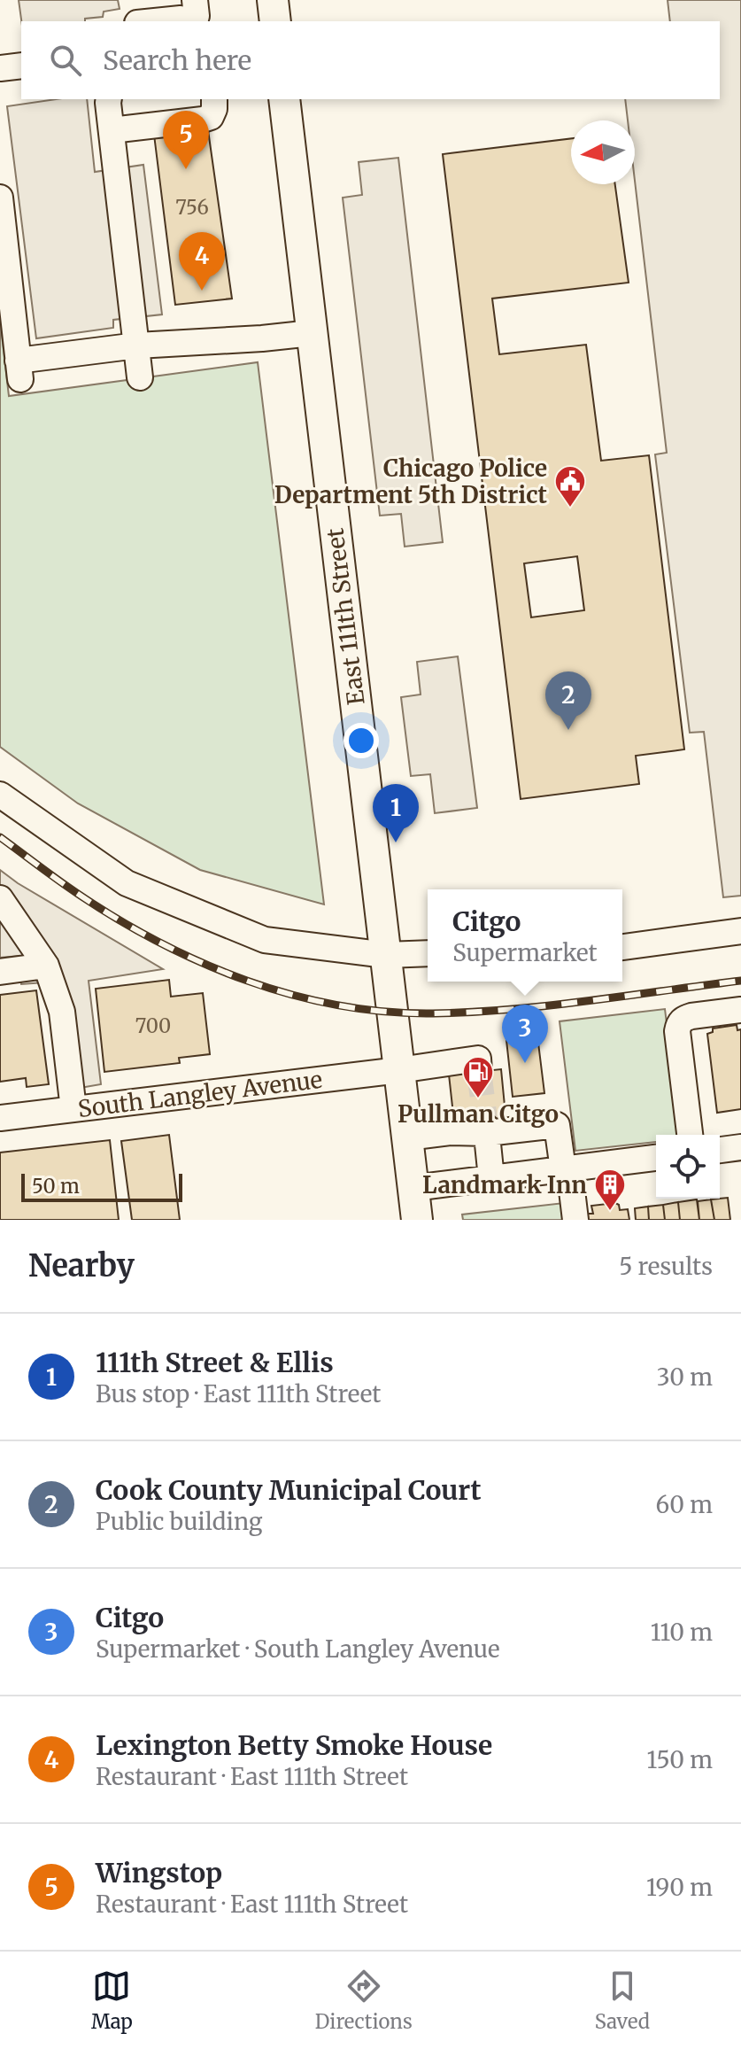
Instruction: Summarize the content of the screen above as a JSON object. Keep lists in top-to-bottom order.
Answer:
{
  "streets": {
    "main road": ["East 111th Street"],
    "street": ["South Langley Avenue"]
  },
  "crossings": [
    ["East 111th Street", "South Langley Avenue"]
  ],
  "places": {
    "public building": ["Chicago Police Department 5th District"],
    "fuel station": ["Pullman Citgo"],
    "building": ["Landmark Inn"]
  },
  "house_numbers": ["756", "700"],
  "scale_bar": "50 m",
  "north": "left",
  "page": {
    "search": "Search here",
    "pins": [
      "5",
      "4",
      "2",
      "1",
      "3"
    ],
    "popup": ["Citgo", "Supermarket"],
    "scale": "50 m",
    "heading": ["Nearby", "5 results"],
    "list": [
      {
        "mark": "1",
        "name": "111th Street & Ellis",
        "note": "Bus stop · East 111th Street",
        "value": "30 m"
      },
      {
        "mark": "2",
        "name": "Cook County Municipal Court",
        "note": "Public building",
        "value": "60 m"
      },
      {
        "mark": "3",
        "name": "Citgo",
        "note": "Supermarket · South Langley Avenue",
        "value": "110 m"
      },
      {
        "mark": "4",
        "name": "Lexington Betty Smoke House",
        "note": "Restaurant · East 111th Street",
        "value": "150 m"
      },
      {
        "mark": "5",
        "name": "Wingstop",
        "note": "Restaurant · East 111th Street",
        "value": "190 m"
      }
    ],
    "nav": ["Map", "Directions", "Saved"]
  }
}
